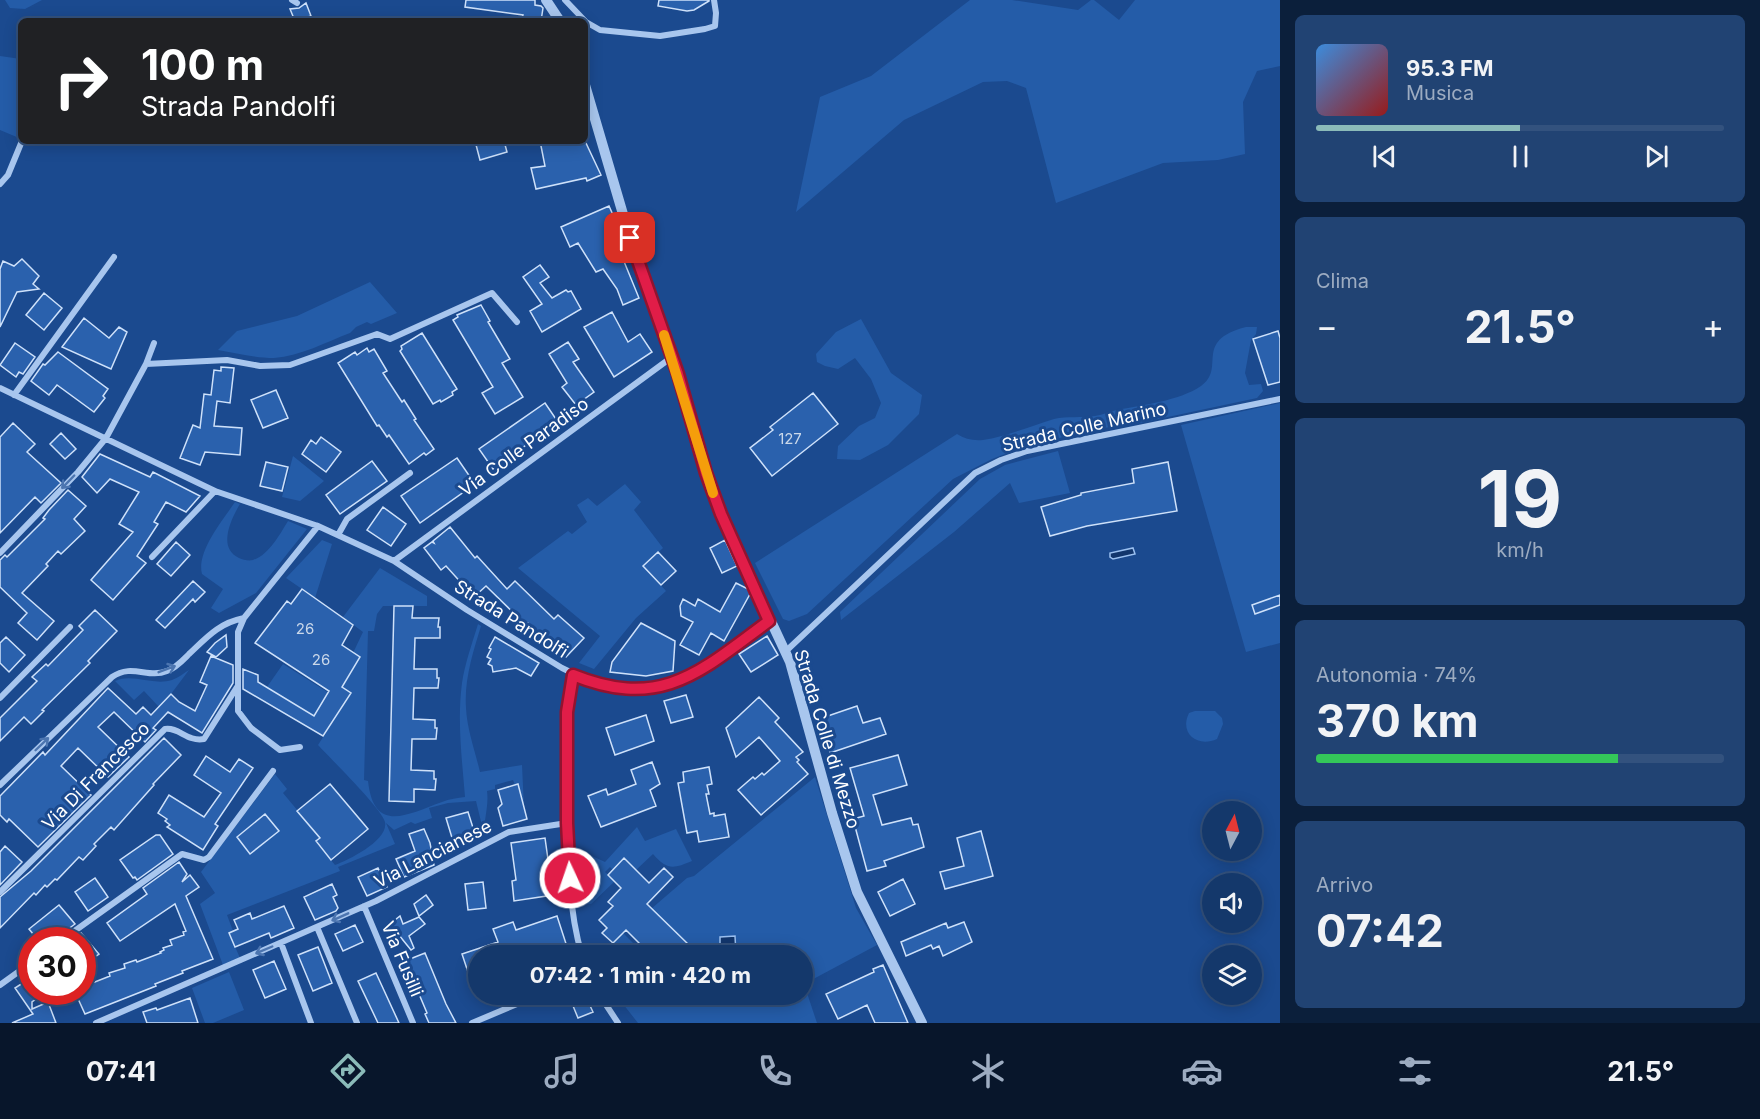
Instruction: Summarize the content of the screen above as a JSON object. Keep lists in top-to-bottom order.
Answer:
{
  "streets": {
    "street": [
      "Strada Colle Marino",
      "Via Colle Paradiso",
      "Strada Pandolfi",
      "Strada Colle di Mezzo",
      "Via Di Francesco",
      "Via Lancianese",
      "Via Fusilli"
    ]
  },
  "crossings": [
    ["Strada Colle Marino", "Strada Colle di Mezzo"],
    ["Via Colle Paradiso", "Strada Pandolfi"],
    ["Via Colle Paradiso", "Strada Colle di Mezzo"],
    ["Strada Pandolfi", "Strada Colle di Mezzo"],
    ["Via Lancianese", "Via Fusilli"]
  ],
  "one_way": ["Via Lancianese"],
  "house_numbers": ["127", "26", "26"],
  "north": "top",
  "page": {
    "turn": ["100 m", "Strada Pandolfi"],
    "song": ["95.3 FM", "Musica"],
    "tile": [
      "Clima",
      ["19", "km/h"],
      ["Autonomia · 74%", "370 km"],
      ["Arrivo", "07:42"]
    ],
    "heat": ["−", "21.5°", "+"],
    "limit": "30",
    "trip": "07:42 · 1 min · 420 m",
    "tabs": ["07:41", "21.5°"]
  }
}
